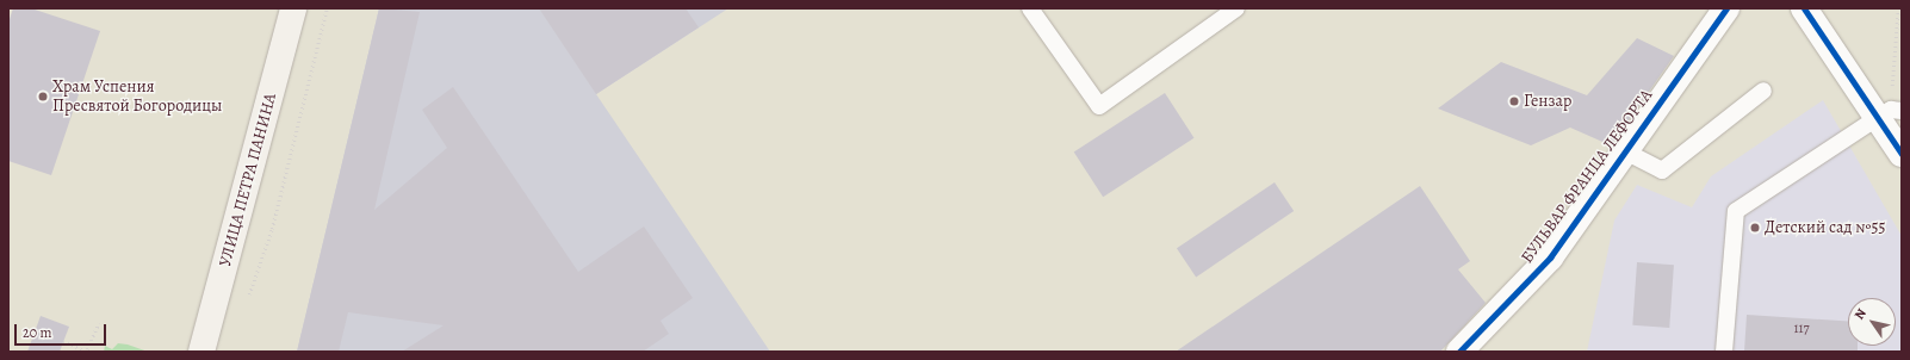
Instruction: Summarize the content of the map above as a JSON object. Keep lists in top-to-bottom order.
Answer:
{
  "streets": {
    "main road": ["УЛИЦА ПЕТРА ПАНИНА"],
    "street": ["БУЛЬВАР ФРАНЦА ЛЕФОРТА"]
  },
  "places": ["Храм Успения Пресвятой Богородицы", "Гензар", "Детский сад №55"],
  "house_numbers": ["117"],
  "scale_bar": "20 m",
  "north": "top left"
}
